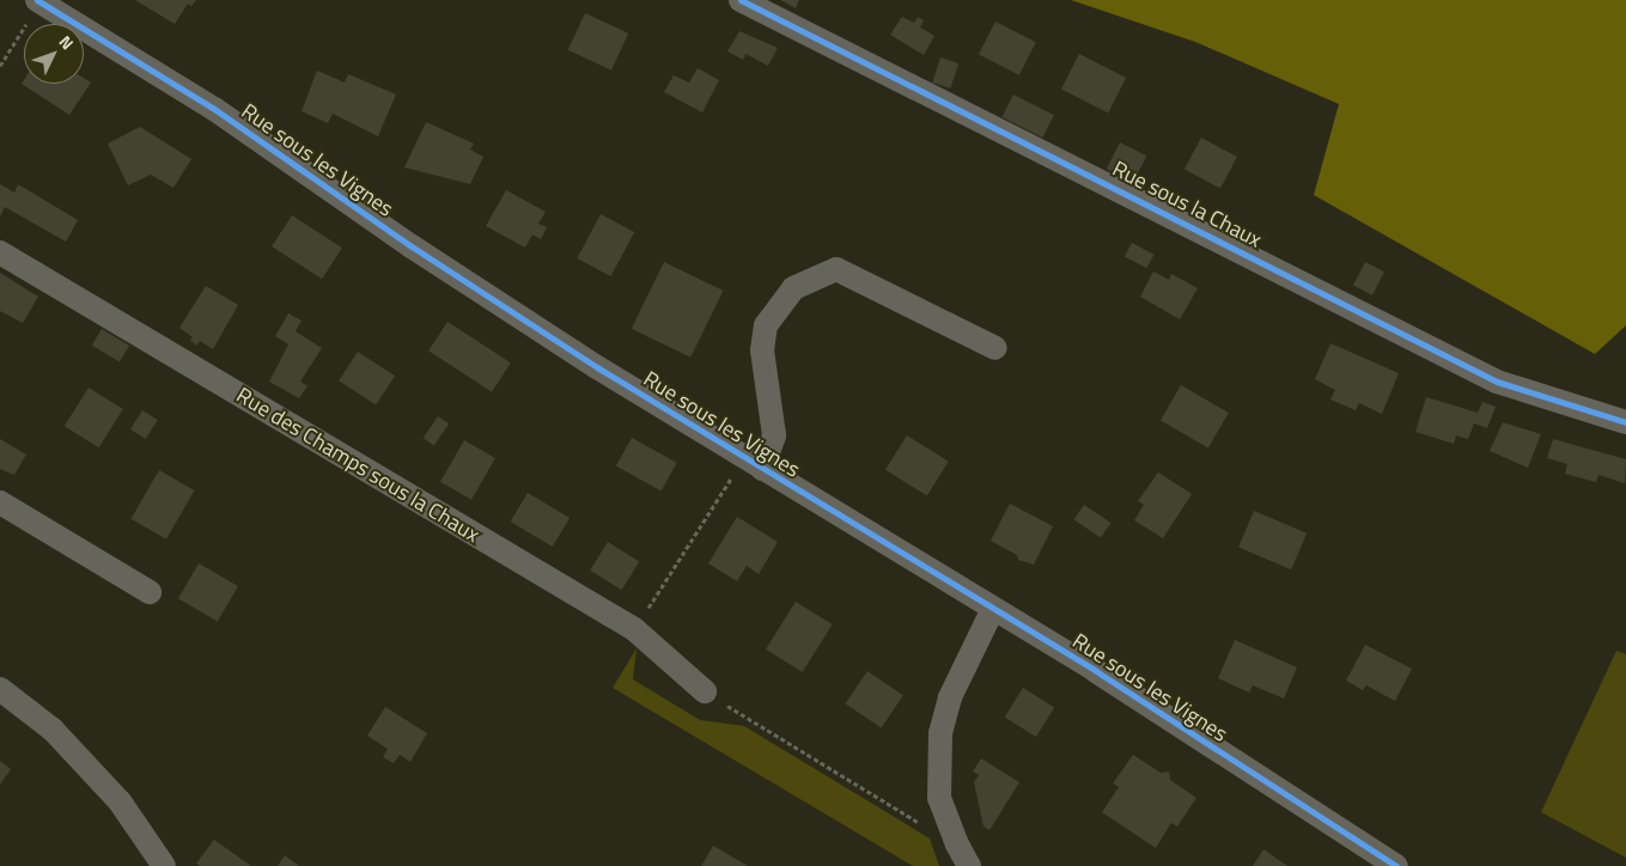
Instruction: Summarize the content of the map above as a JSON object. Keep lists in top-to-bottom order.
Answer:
{
  "streets": {
    "street": ["Rue sous les Vignes", "Rue sous la Chaux", "Rue des Champs sous la Chaux"]
  },
  "north": "top right"
}
